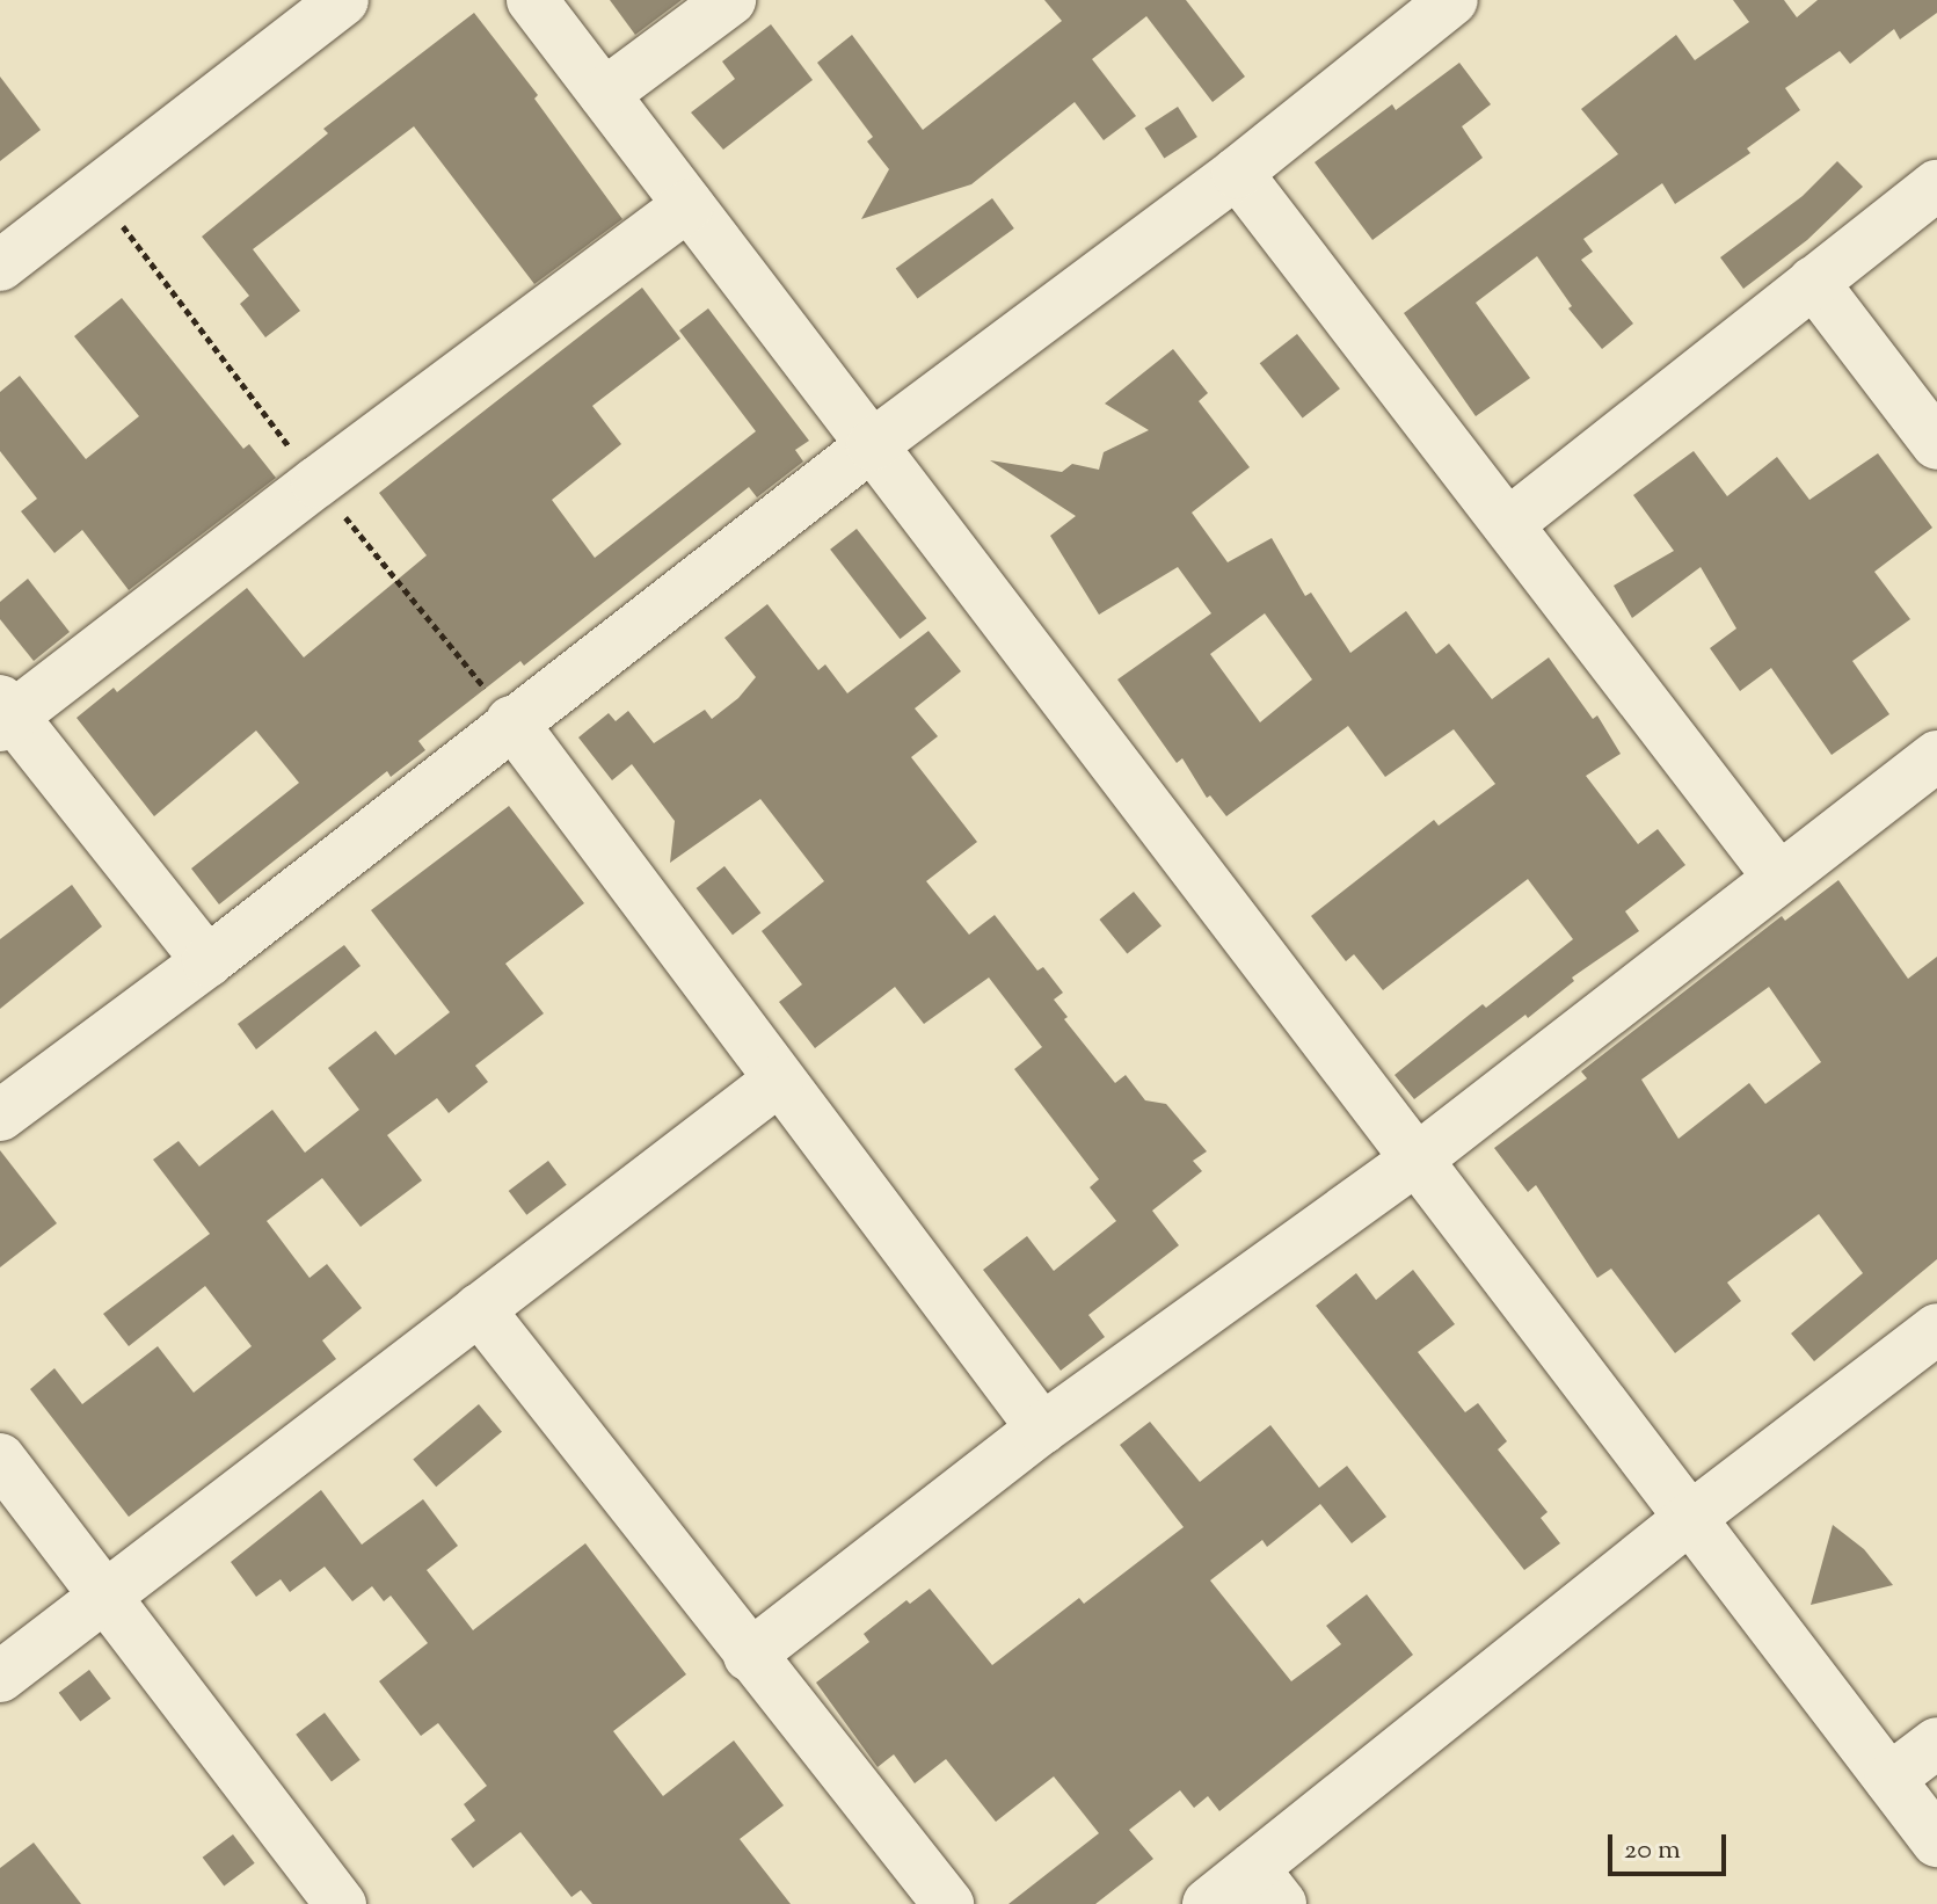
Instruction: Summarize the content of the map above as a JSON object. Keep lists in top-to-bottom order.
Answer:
{
  "scale_bar": "20 m"
}
